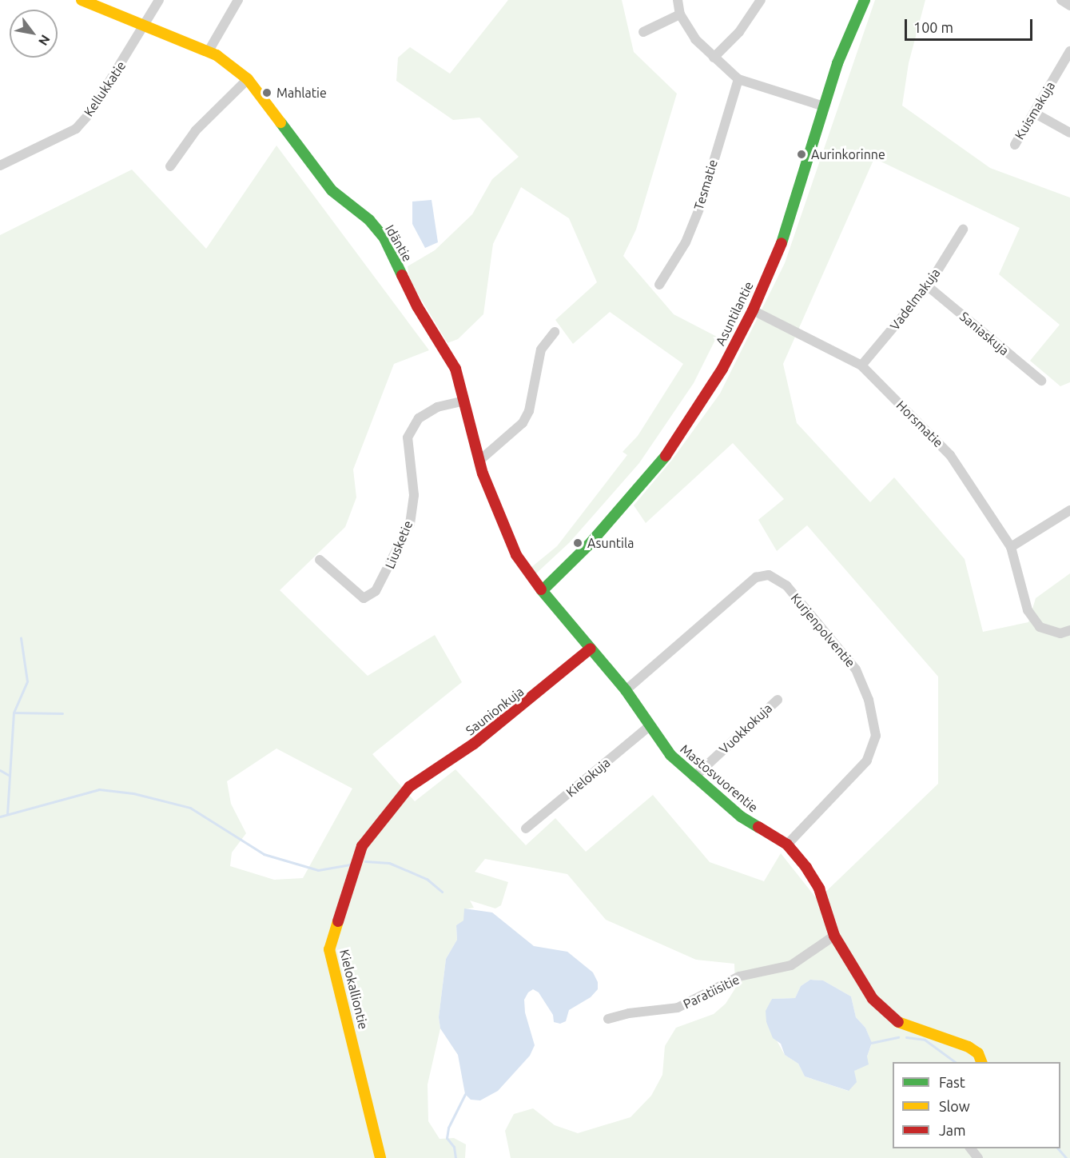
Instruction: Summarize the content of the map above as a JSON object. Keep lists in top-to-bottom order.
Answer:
{
  "streets": {
    "street": [
      "Kellukkatie",
      "Kuismakuja",
      "Tesmatie",
      "Idäntie",
      "Vadelmakuja",
      "Asuntilantie",
      "Saniaskuja",
      "Horsmatie",
      "Liusketie",
      "Kurjenpolventie",
      "Saunionkuja",
      "Vuokkokuja",
      "Kielokuja",
      "Mastosvuorentie",
      "Kielokalliontie",
      "Paratiisitie"
    ]
  },
  "crossings": [
    ["Kellukkatie", "Idäntie"],
    ["Idäntie", "Asuntilantie"],
    ["Idäntie", "Liusketie"],
    ["Idäntie", "Mastosvuorentie"],
    ["Vadelmakuja", "Saniaskuja"],
    ["Vadelmakuja", "Horsmatie"],
    ["Asuntilantie", "Horsmatie"],
    ["Asuntilantie", "Mastosvuorentie"],
    ["Kurjenpolventie", "Mastosvuorentie"],
    ["Saunionkuja", "Mastosvuorentie"],
    ["Saunionkuja", "Kielokalliontie"],
    ["Vuokkokuja", "Mastosvuorentie"],
    ["Kielokuja", "Mastosvuorentie"],
    ["Mastosvuorentie", "Paratiisitie"]
  ],
  "places": ["Mahlatie", "Aurinkorinne", "Asuntila"],
  "legend": ["Fast", "Slow", "Jam"],
  "scale_bar": "100 m",
  "north": "bottom right"
}
